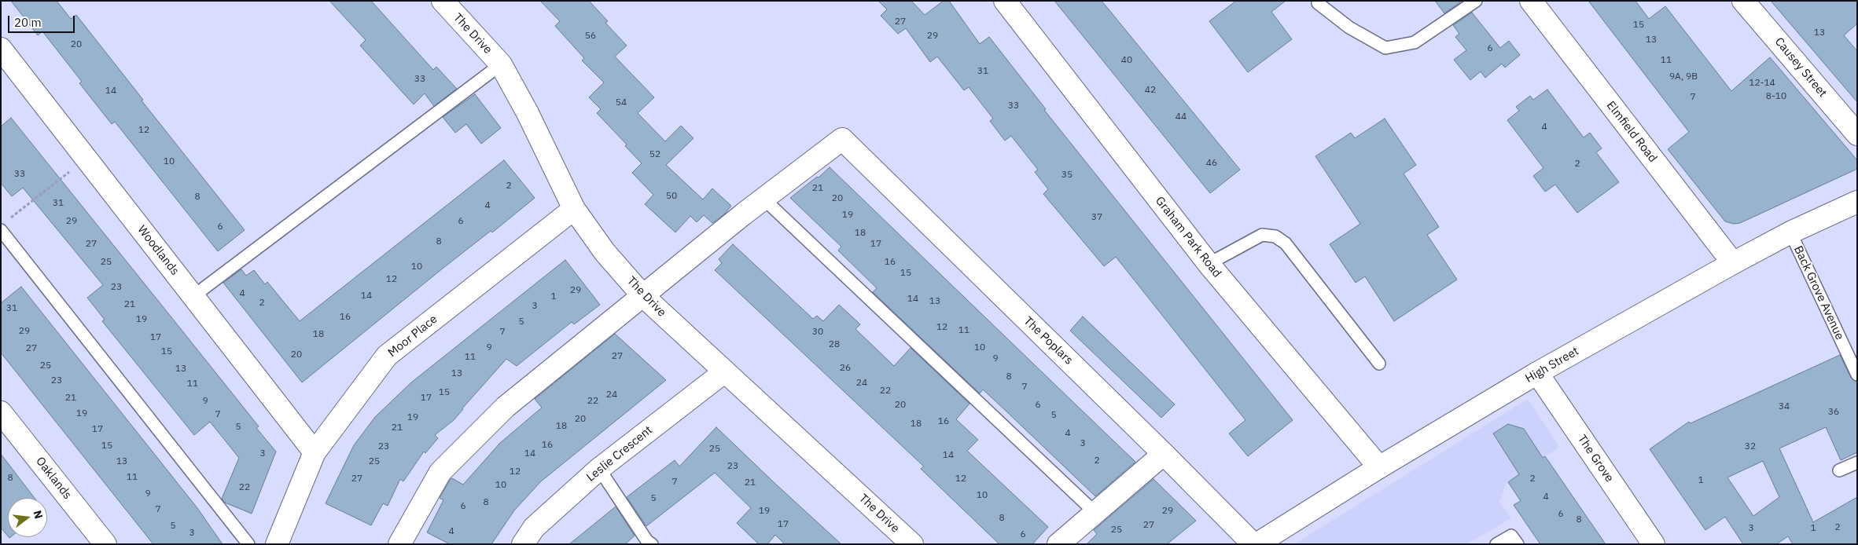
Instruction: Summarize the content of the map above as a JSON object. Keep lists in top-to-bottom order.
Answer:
{
  "streets": {
    "street": [
      "The Drive",
      "Causey Street",
      "Elmfield Road",
      "Graham Park Road",
      "Woodlands",
      "Moor Place",
      "The Poplars",
      "High Street",
      "Leslie Crescent",
      "The Grove",
      "Oaklands"
    ],
    "lane": ["Back Grove Avenue"]
  },
  "crossings": [
    ["The Drive", "Moor Place"],
    ["The Drive", "Leslie Crescent"],
    ["Elmfield Road", "High Street"],
    ["Graham Park Road", "High Street"],
    ["Woodlands", "Moor Place"],
    ["Back Grove Avenue", "High Street"],
    ["High Street", "The Grove"]
  ],
  "house_numbers": [
    "27",
    "15",
    "13",
    "56",
    "29",
    "13",
    "20",
    "6",
    "40",
    "11",
    "31",
    "9A, 9B",
    "33",
    "12-14",
    "42",
    "14",
    "8-10",
    "7",
    "54",
    "33",
    "44",
    "4",
    "12",
    "52",
    "10",
    "46",
    "2",
    "33",
    "35",
    "2",
    "21",
    "50",
    "8",
    "20",
    "31",
    "4",
    "19",
    "37",
    "29",
    "6",
    "6",
    "18",
    "8",
    "27",
    "17",
    "25",
    "16",
    "10",
    "15",
    "12",
    "23",
    "29",
    "4",
    "14",
    "1",
    "14",
    "13",
    "2",
    "21",
    "3",
    "31",
    "16",
    "19",
    "5",
    "12",
    "11",
    "29",
    "7",
    "30",
    "18",
    "17",
    "28",
    "9",
    "10",
    "27",
    "15",
    "20",
    "27",
    "11",
    "9",
    "25",
    "26",
    "13",
    "13",
    "8",
    "23",
    "24",
    "11",
    "7",
    "22",
    "15",
    "24",
    "21",
    "17",
    "9",
    "22",
    "20",
    "6",
    "34",
    "36",
    "19",
    "7",
    "5",
    "19",
    "20",
    "16",
    "18",
    "18",
    "5",
    "21",
    "17",
    "4",
    "3",
    "16",
    "15",
    "23",
    "32",
    "25",
    "3",
    "14",
    "14",
    "2",
    "13",
    "25",
    "23",
    "12",
    "11",
    "8",
    "27",
    "12",
    "2",
    "1",
    "7",
    "21",
    "10",
    "22",
    "9",
    "10",
    "4",
    "5",
    "8",
    "6",
    "7",
    "19",
    "29",
    "6",
    "8",
    "8",
    "17",
    "27",
    "5",
    "2",
    "3",
    "1",
    "25",
    "4",
    "3",
    "6"
  ],
  "scale_bar": "20 m",
  "north": "right"
}
